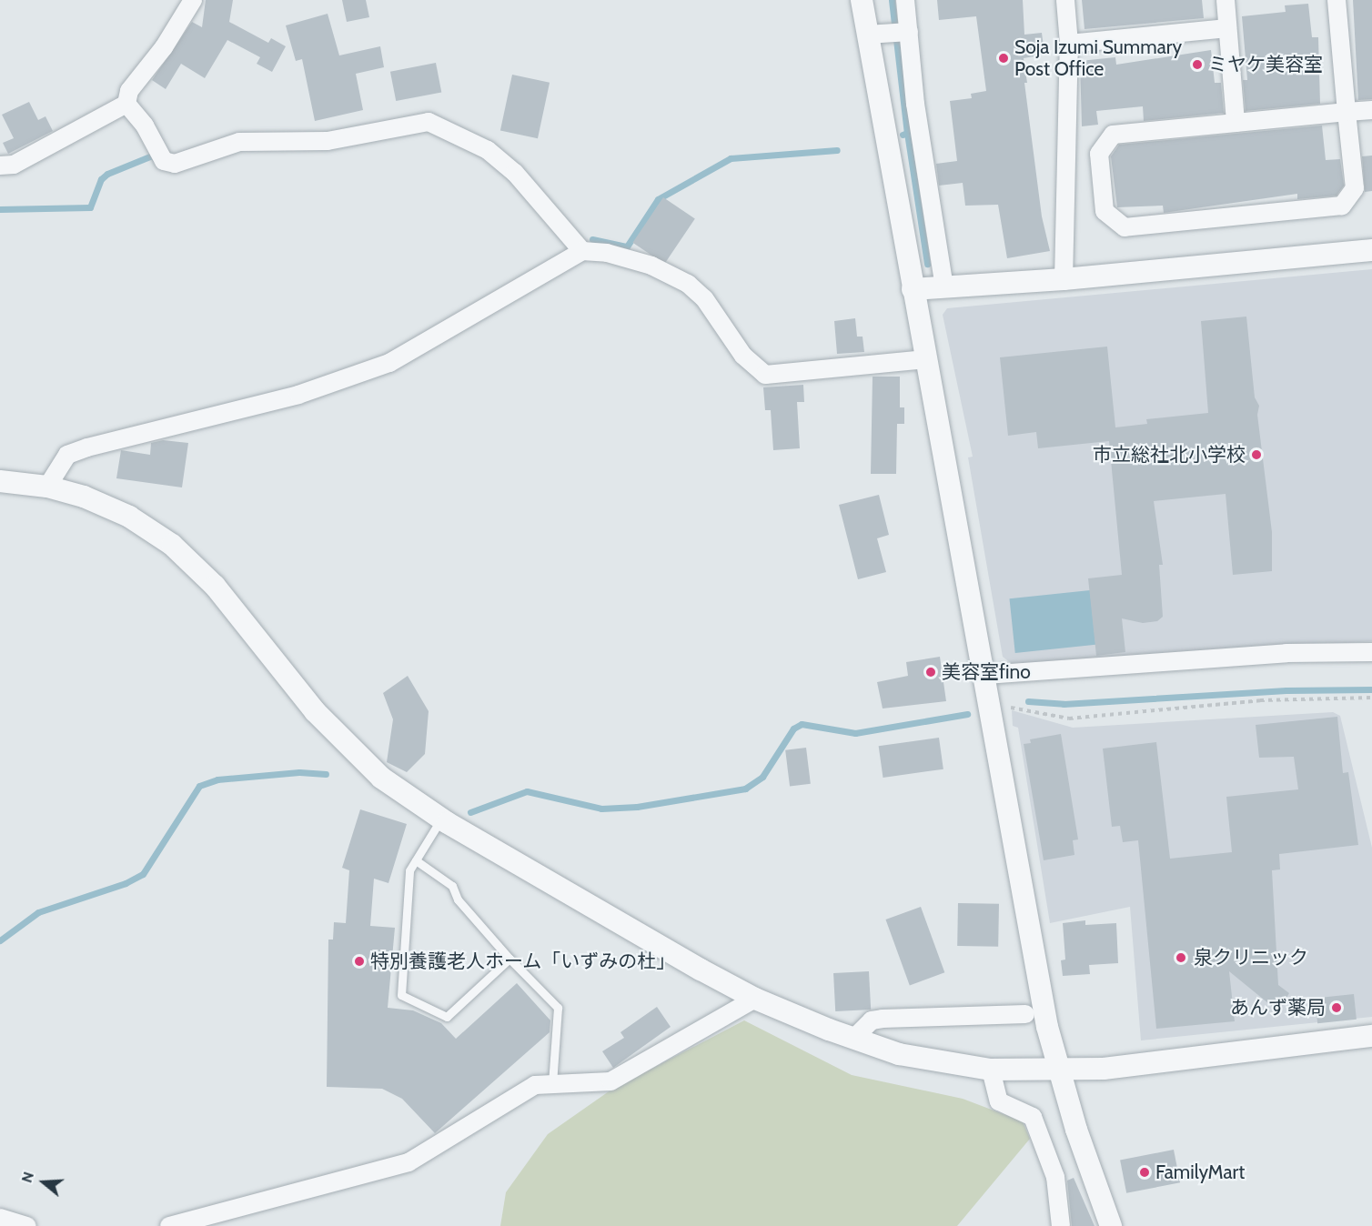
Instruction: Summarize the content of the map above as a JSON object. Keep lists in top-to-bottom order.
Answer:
{
  "places": [
    "Soja Izumi Summary Post Office",
    "ミヤケ美容室",
    "市立総社北小学校",
    "美容室fino",
    "泉クリニック",
    "特別養護老人ホーム「いずみの杜」",
    "あんず薬局",
    "FamilyMart"
  ],
  "north": "left"
}
